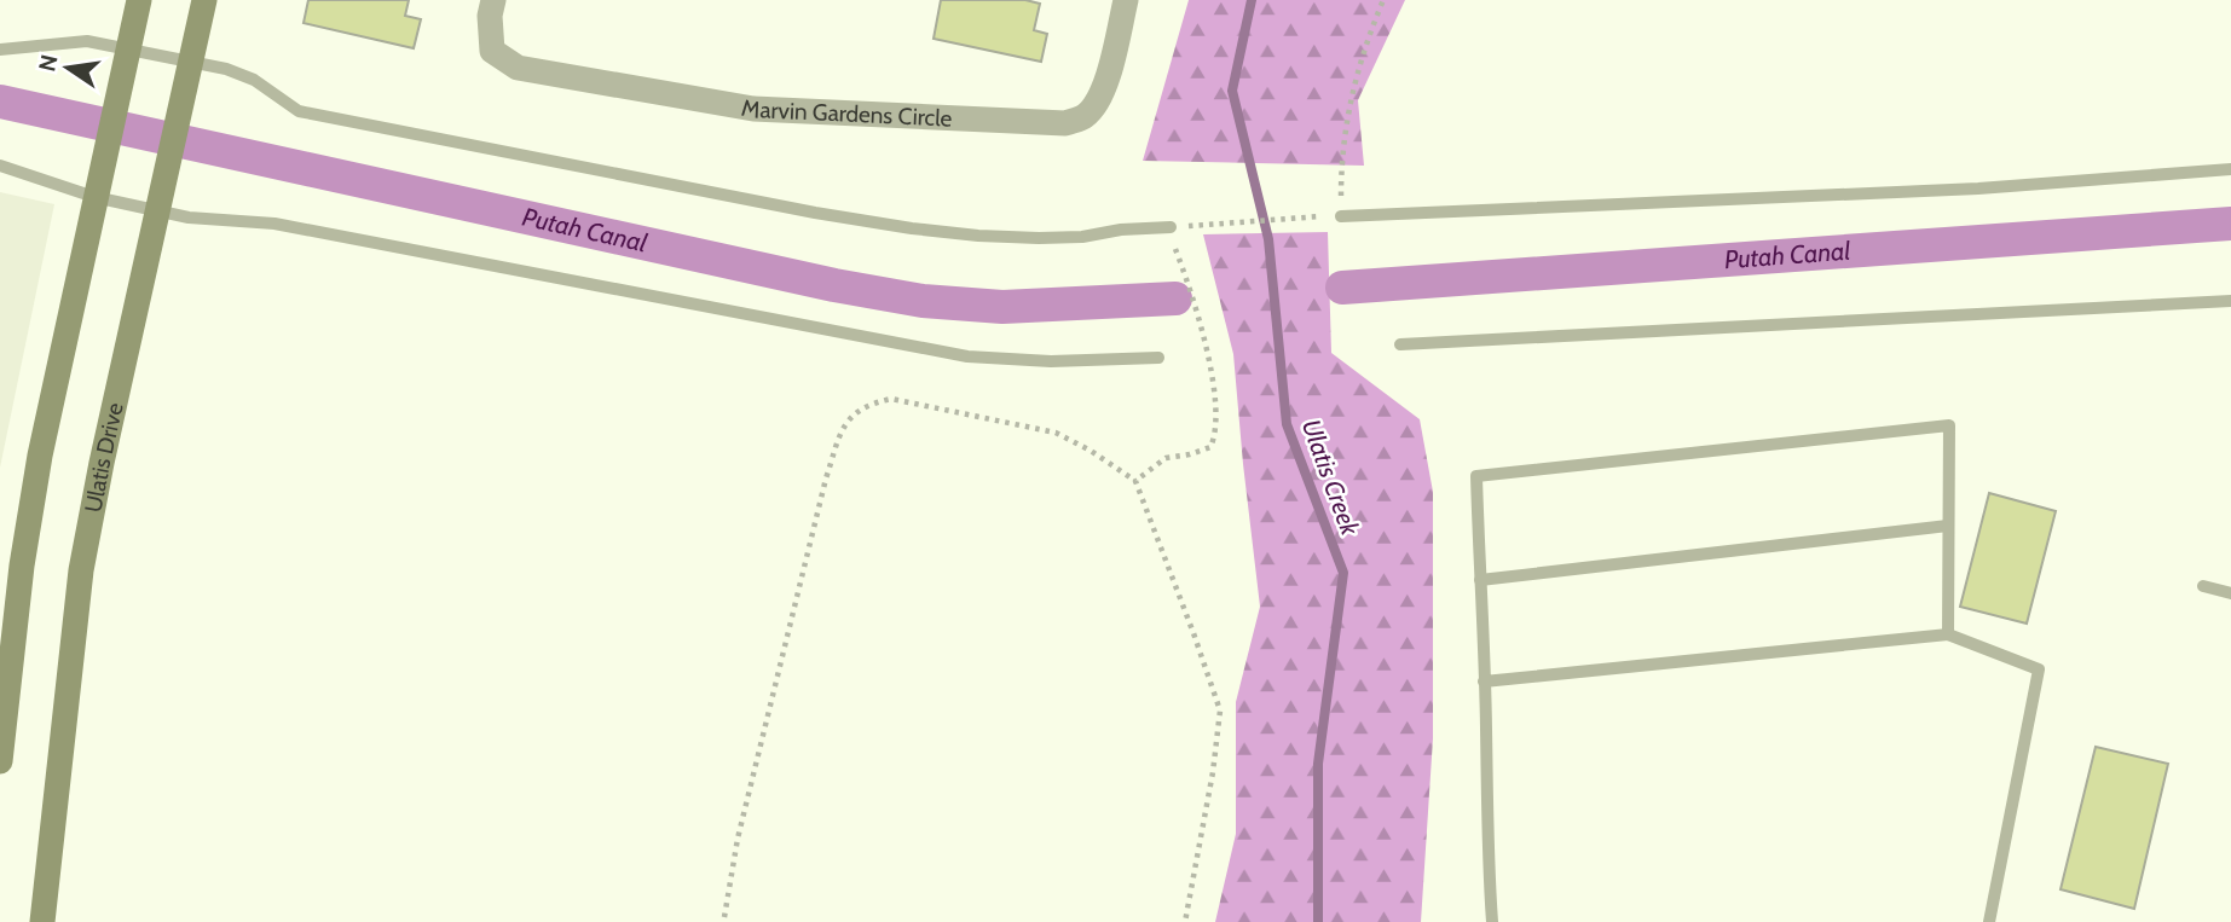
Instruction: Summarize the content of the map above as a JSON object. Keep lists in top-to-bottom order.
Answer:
{
  "streets": {
    "main road": ["Ulatis Drive"],
    "street": ["Marvin Gardens Circle"]
  },
  "water": ["Putah Canal", "Ulatis Creek"],
  "north": "left"
}
